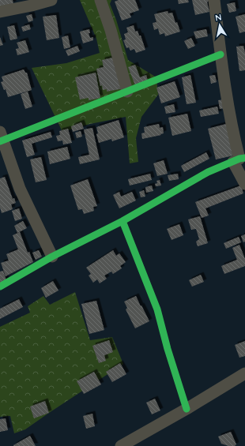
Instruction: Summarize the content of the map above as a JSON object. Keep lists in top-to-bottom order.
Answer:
{
  "north": "top"
}
